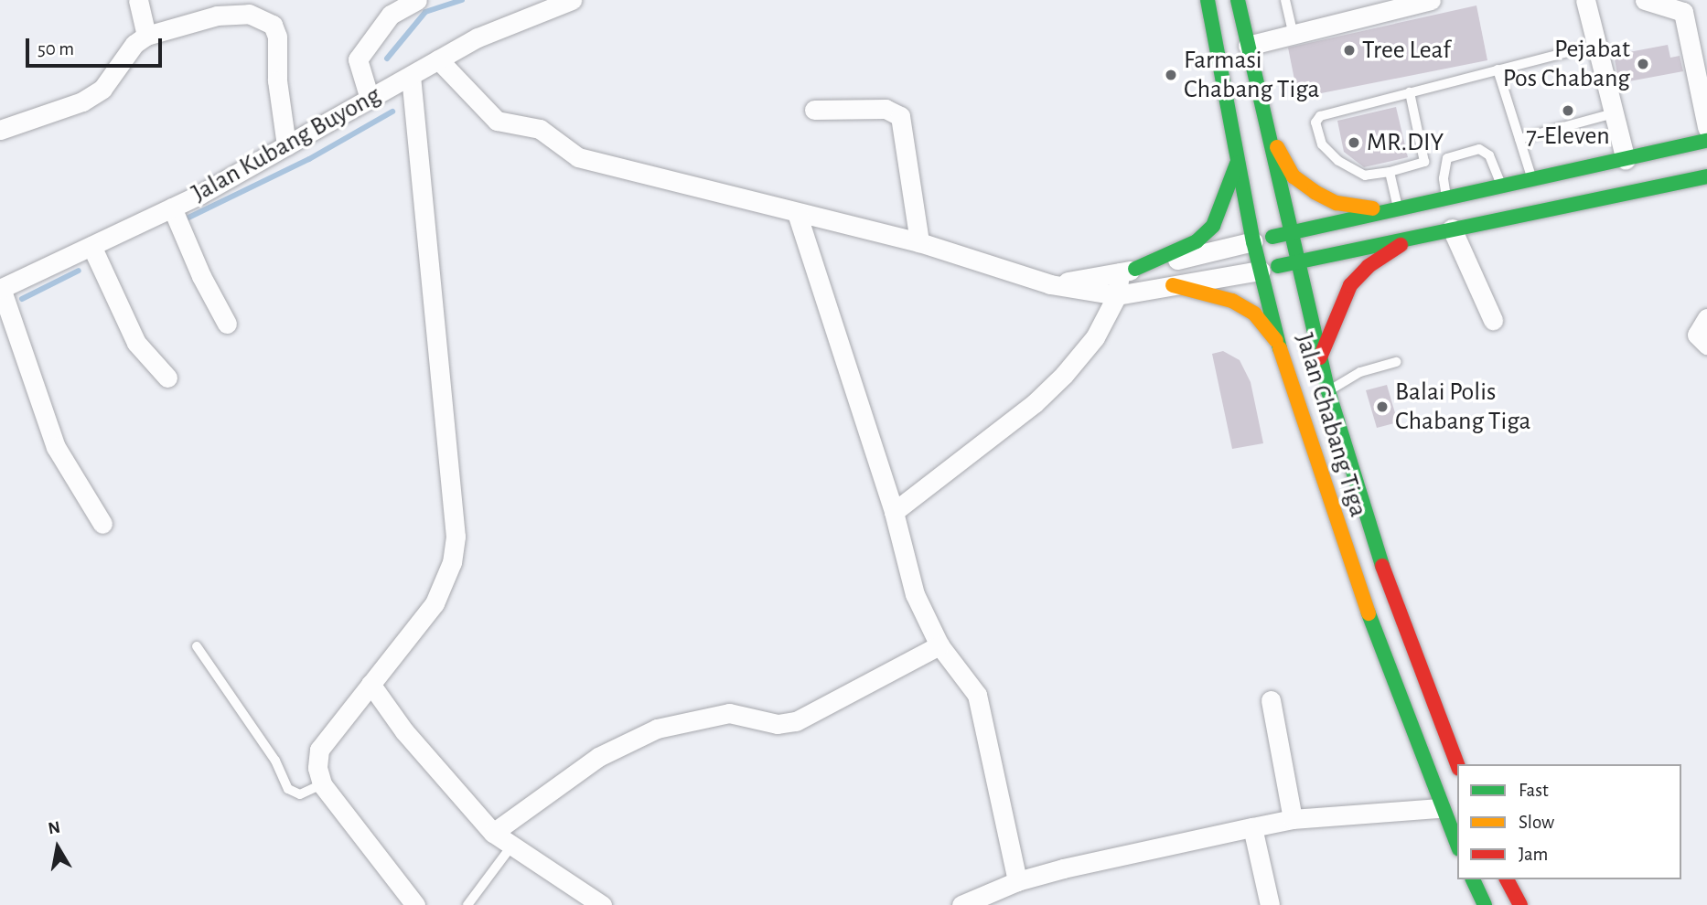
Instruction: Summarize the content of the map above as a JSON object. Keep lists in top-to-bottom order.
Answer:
{
  "streets": {
    "main road": ["Jalan Chabang Tiga"],
    "street": ["Jalan Kubang Buyong"]
  },
  "places": [
    "Tree Leaf",
    "Pejabat Pos Chabang",
    "Farmasi Chabang Tiga",
    "7-Eleven",
    "MR.DIY",
    "Balai Polis Chabang Tiga"
  ],
  "legend": ["Fast", "Slow", "Jam"],
  "scale_bar": "50 m",
  "north": "top"
}
